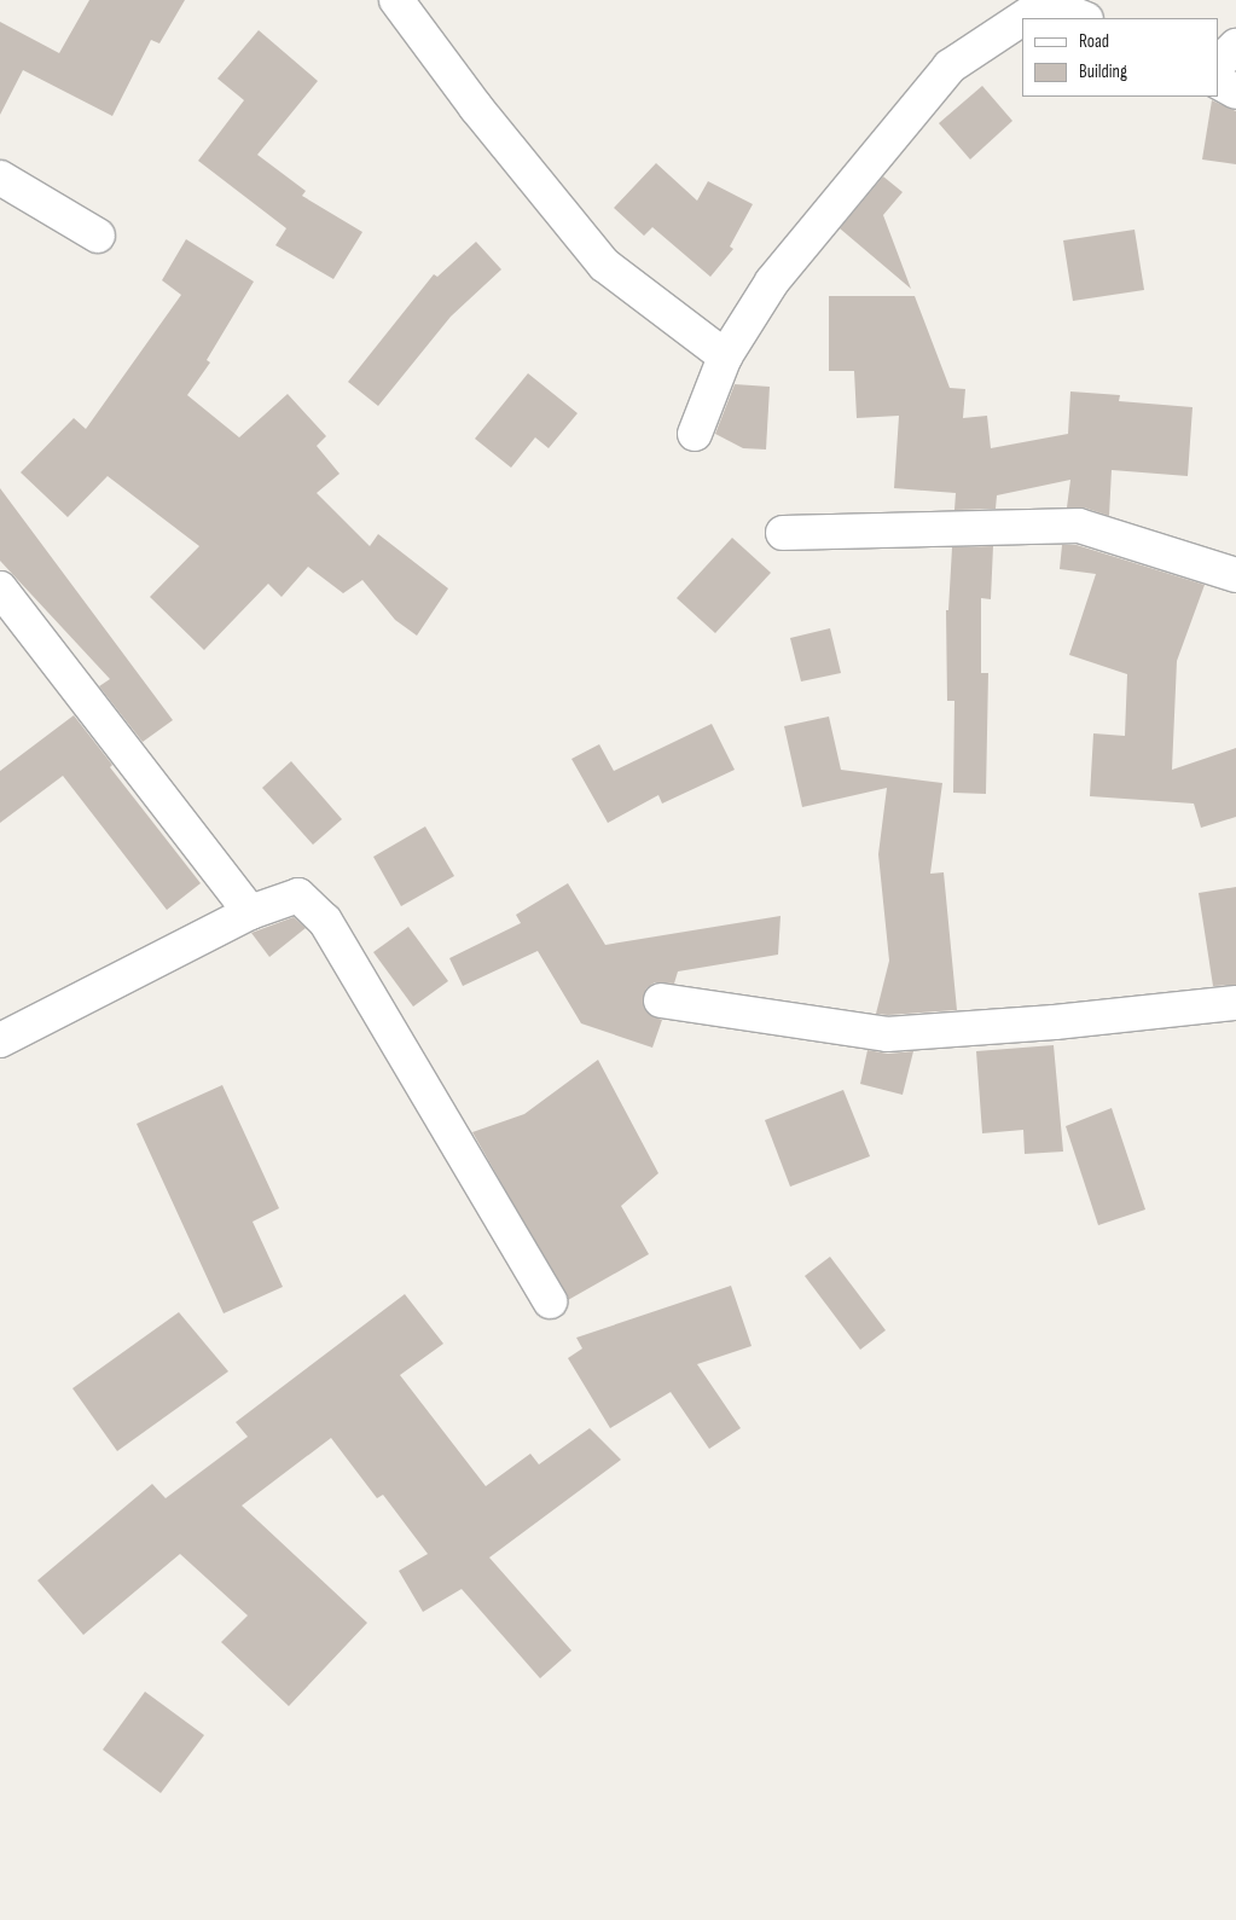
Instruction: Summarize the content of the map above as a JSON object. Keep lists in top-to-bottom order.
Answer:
{
  "legend": ["Road", "Building"]
}
